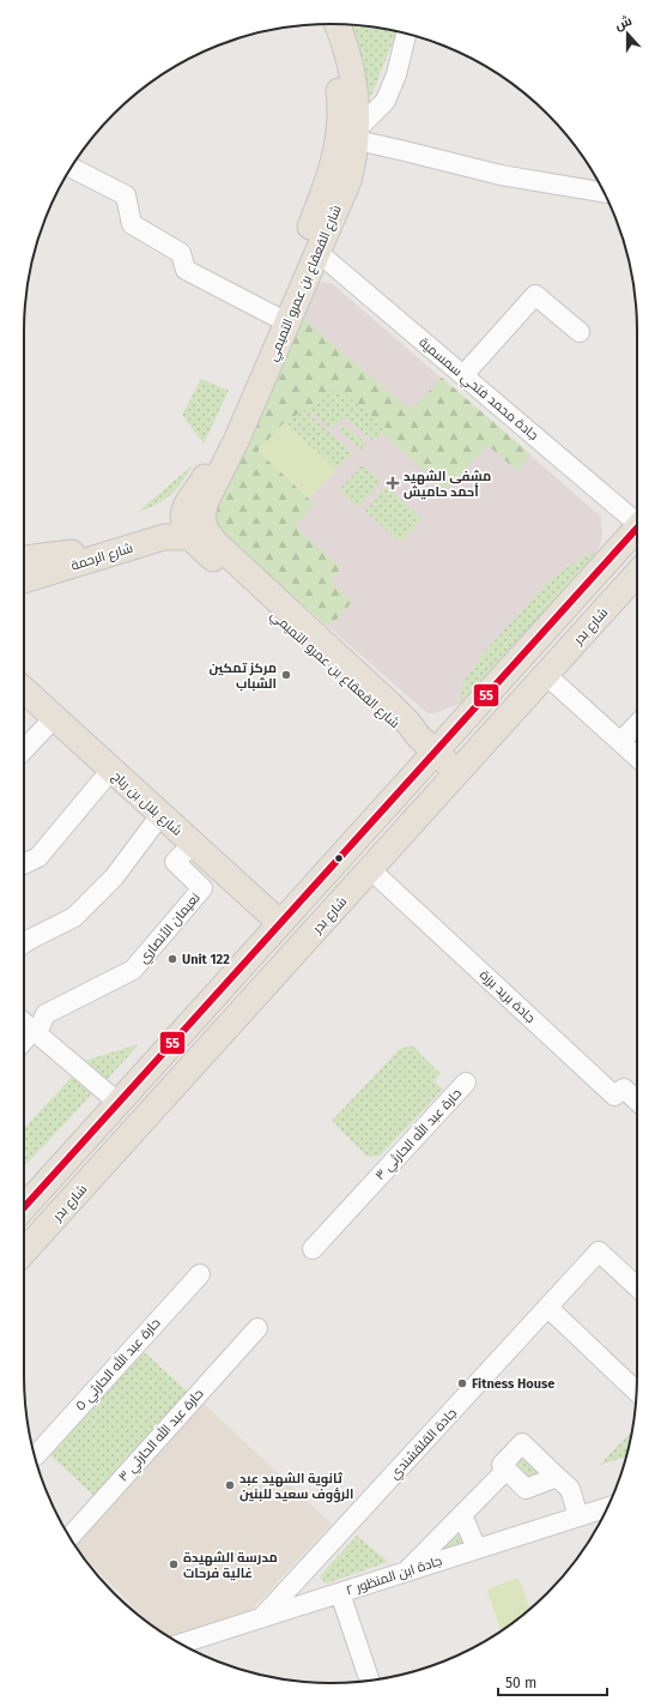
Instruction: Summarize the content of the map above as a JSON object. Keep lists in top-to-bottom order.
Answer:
{
  "streets": {
    "main road": [
      "شارع القعقاع بن عمرو التميمي",
      "شارع الرحمة",
      "شارع بدر",
      "شارع بلال بن رباح"
    ],
    "street": [
      "جادة محمد فتحي سمسمية",
      "نعيمان الأنصاري",
      "جادة بريد برزة",
      "حارة عبد الله الحارثي ٣",
      "حارة عبد الله الحارثي ٥",
      "جادة القلقشندي",
      "جادة ابن المنظور ٢"
    ]
  },
  "crossings": [
    ["شارع القعقاع بن عمرو التميمي", "جادة محمد فتحي سمسمية"],
    ["شارع القعقاع بن عمرو التميمي", "شارع الرحمة"],
    ["شارع القعقاع بن عمرو التميمي", "شارع بدر"],
    ["شارع بدر", "جادة بريد برزة"],
    ["شارع بلال بن رباح", "نعيمان الأنصاري"],
    ["جادة القلقشندي", "جادة ابن المنظور ٢"]
  ],
  "places": {
    "health": ["مشفى الشهيد أحمد حاميش"],
    "other": [
      "مركز تمكين الشباب",
      "Unit 122",
      "Fitness House",
      "ثانوية الشهيد عبد الرؤوف سعيد للبنين",
      "مدرسة الشهيدة غالية فرحات"
    ]
  },
  "lines": ["transit line 55"],
  "scale_bar": "50 m",
  "north": "top"
}
